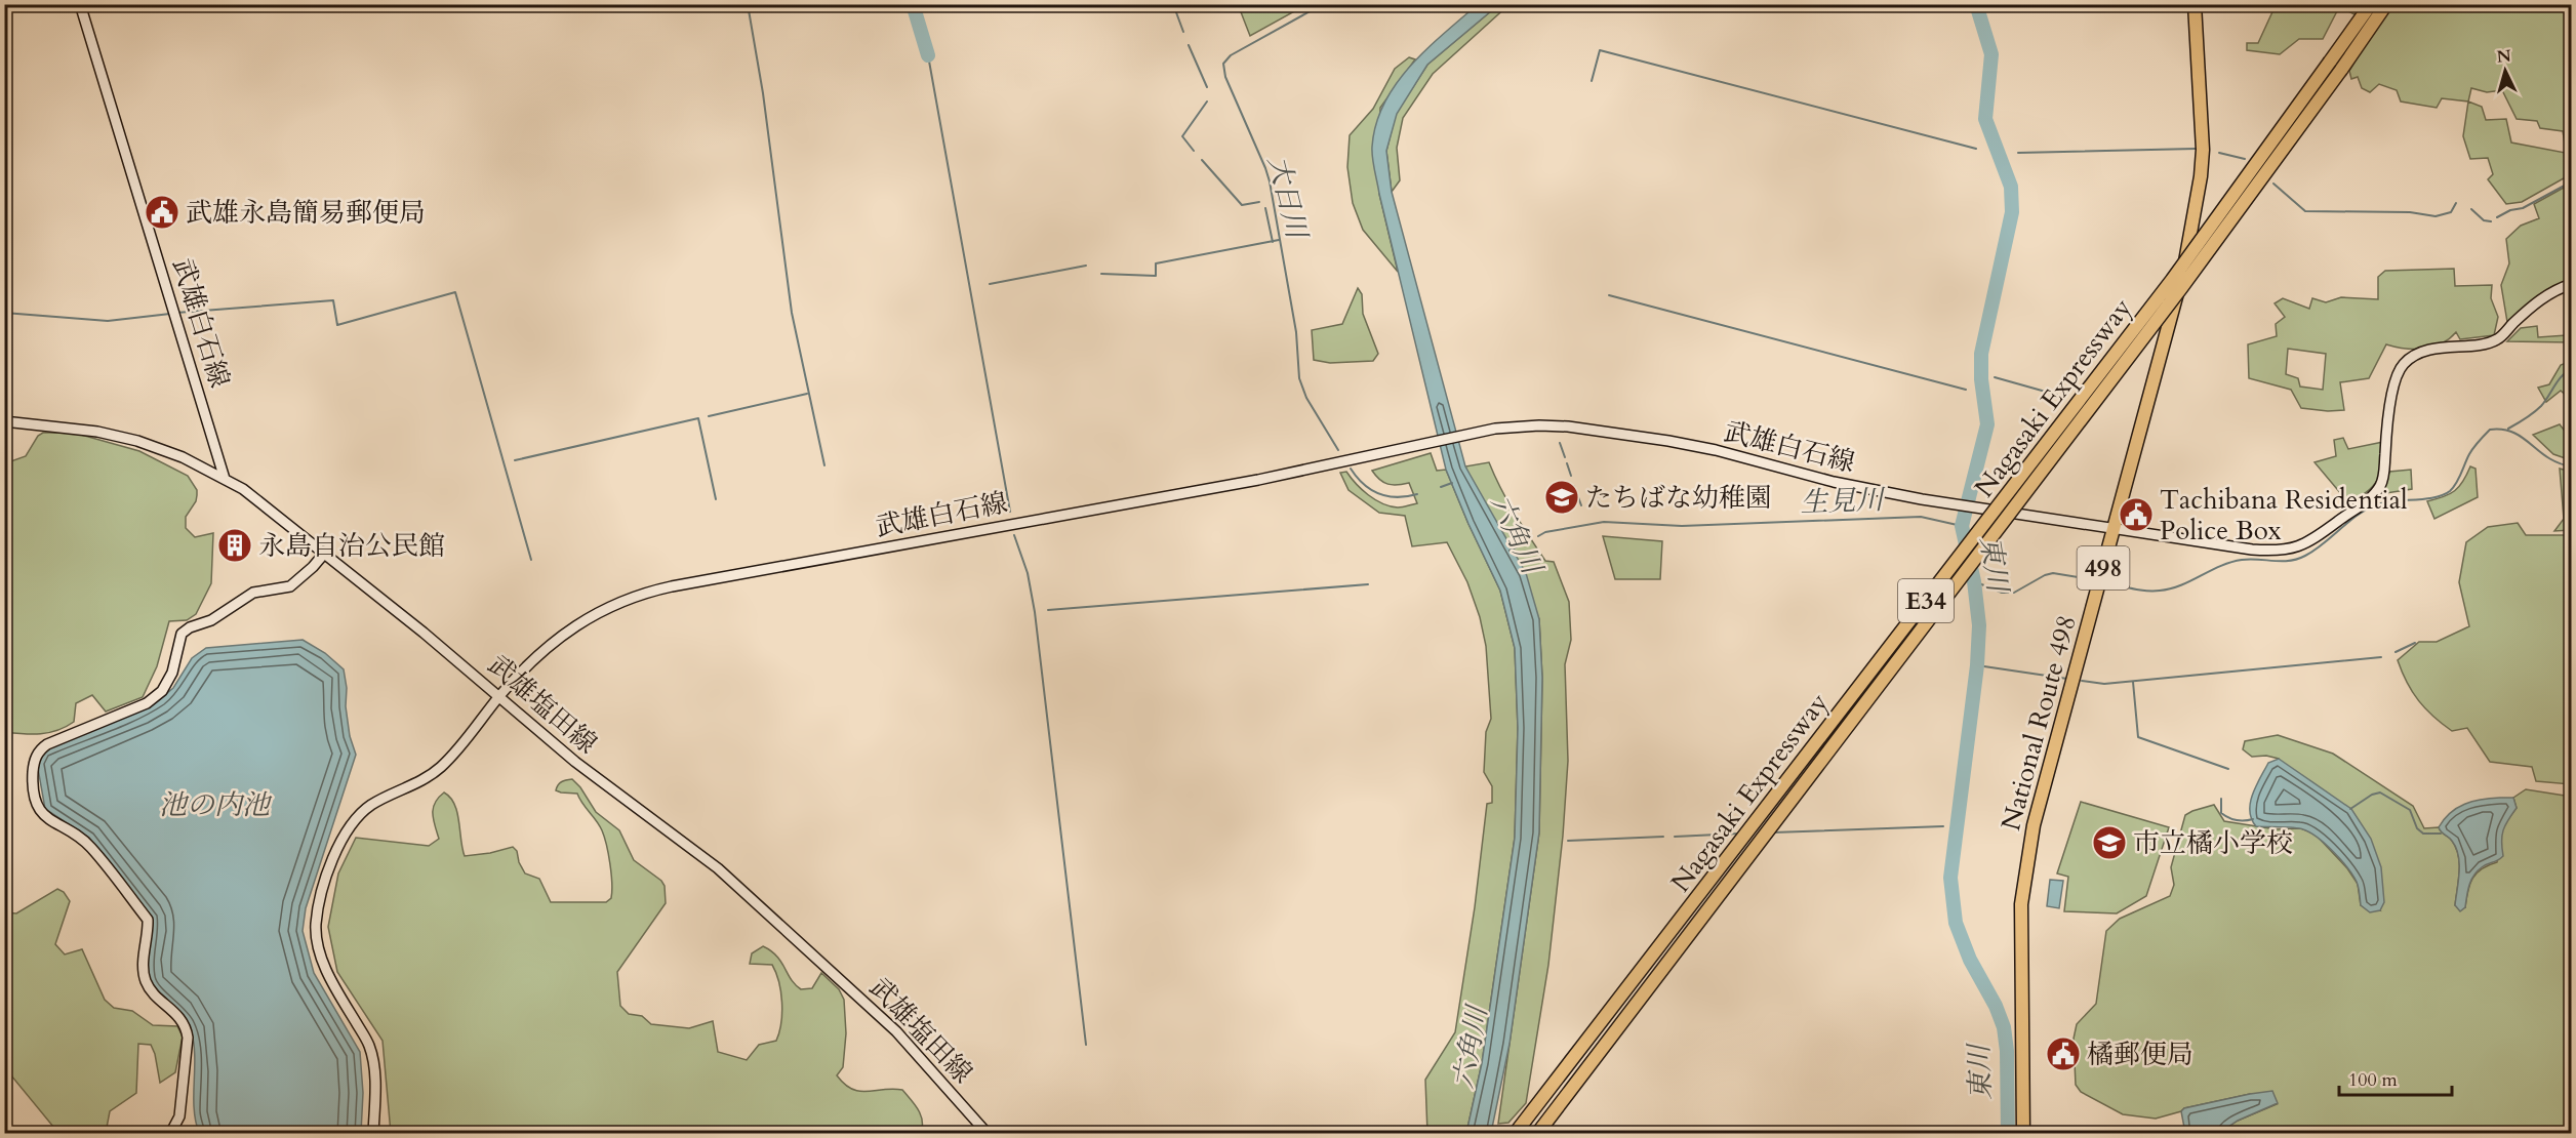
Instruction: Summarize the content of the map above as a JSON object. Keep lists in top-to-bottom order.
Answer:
{
  "streets": {
    "highway": [
      "Nagasaki Expressway",
      "498",
      "E34",
      "National Route 498"
    ],
    "main road": ["武雄白石線", "武雄塩田線"]
  },
  "crossings": [
    ["武雄白石線", "武雄塩田線"],
    ["武雄白石線", "National Route 498"]
  ],
  "water": [
    "大日川",
    "生見川",
    "六角川",
    "東川",
    "池の内池"
  ],
  "places": {
    "public building": ["武雄永島簡易郵便局", "Tachibana Residential Police Box", "橘郵便局"],
    "school or university": ["たちばな幼稚園", "市立橘小学校"],
    "building": ["永島自治公民館"]
  },
  "scale_bar": "100 m",
  "north": "top"
}
